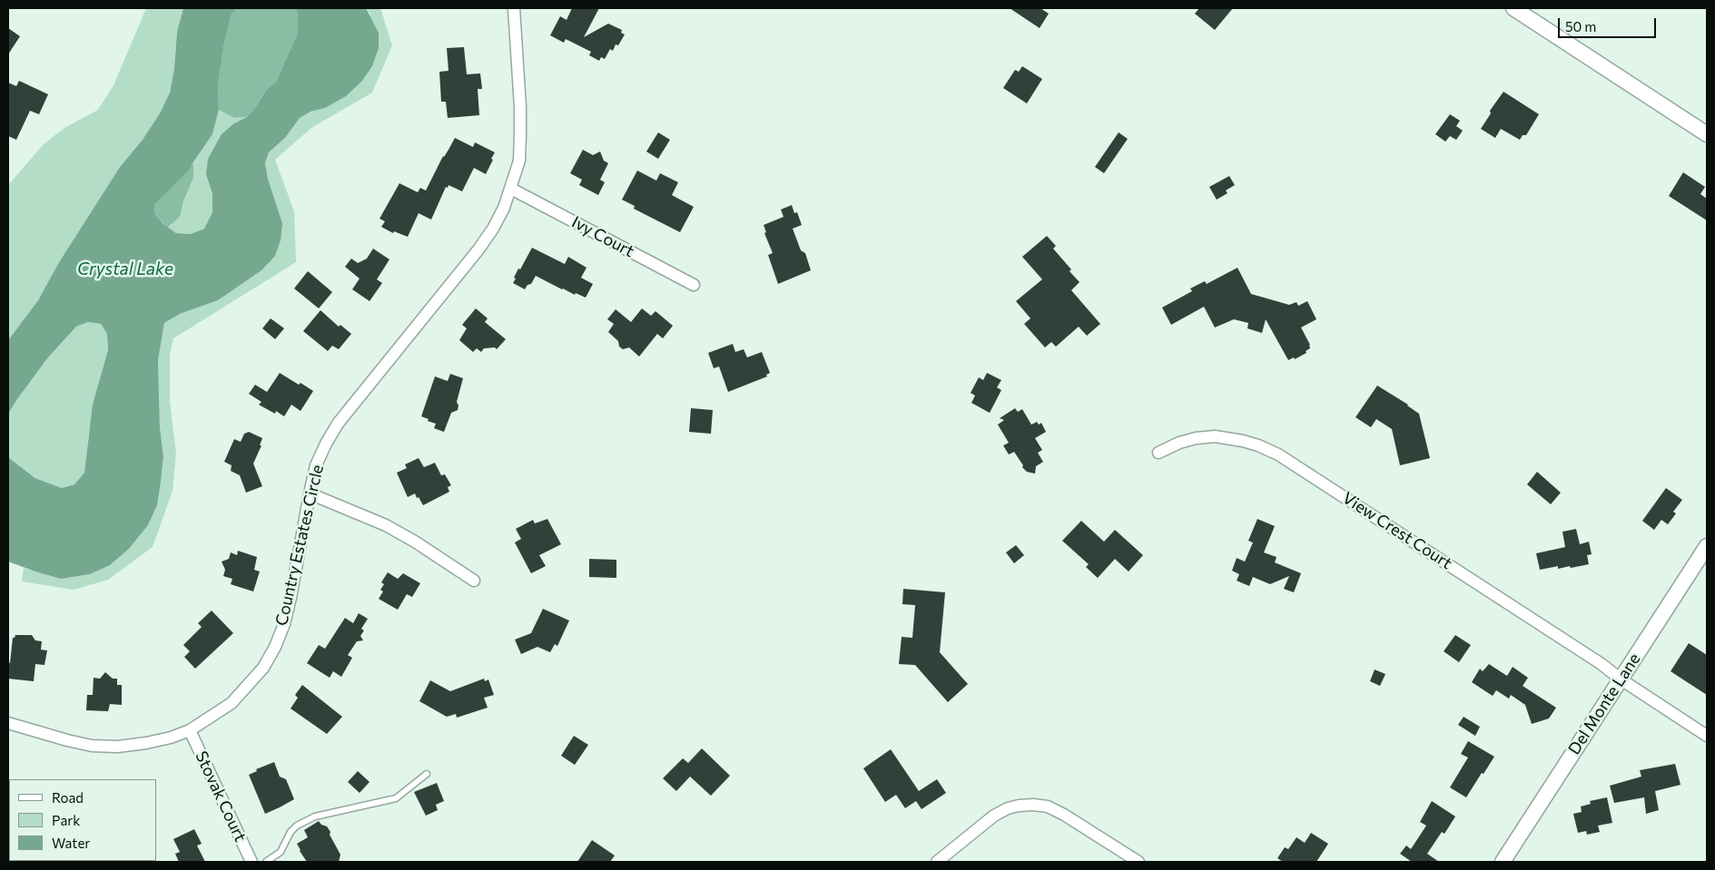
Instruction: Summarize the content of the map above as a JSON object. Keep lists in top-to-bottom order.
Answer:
{
  "streets": {
    "street": [
      "Ivy Court",
      "View Crest Court",
      "Country Estates Circle",
      "Del Monte Lane",
      "Stovak Court"
    ]
  },
  "crossings": [
    ["Ivy Court", "Country Estates Circle"],
    ["View Crest Court", "Del Monte Lane"],
    ["Country Estates Circle", "Stovak Court"]
  ],
  "water": ["Crystal Lake"],
  "legend": ["Road", "Park", "Water"],
  "scale_bar": "50 m"
}
